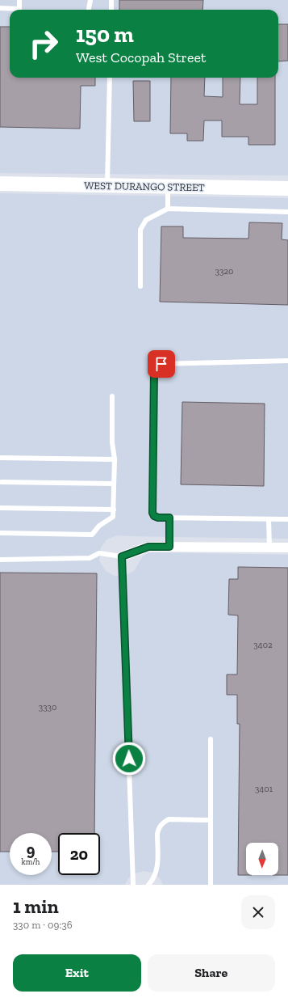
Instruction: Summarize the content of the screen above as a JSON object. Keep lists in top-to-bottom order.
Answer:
{
  "streets": {
    "street": ["WEST DURANGO STREET"]
  },
  "house_numbers": [
    "3320",
    "3402",
    "3330",
    "3401"
  ],
  "north": "bottom",
  "page": {
    "turn": ["150 m", "West Cocopah Street"],
    "speed": "9 km/h",
    "limit": "20",
    "heading": ["1 min", "330 m · 09:36"],
    "buttons": ["Exit", "Share"]
  }
}
